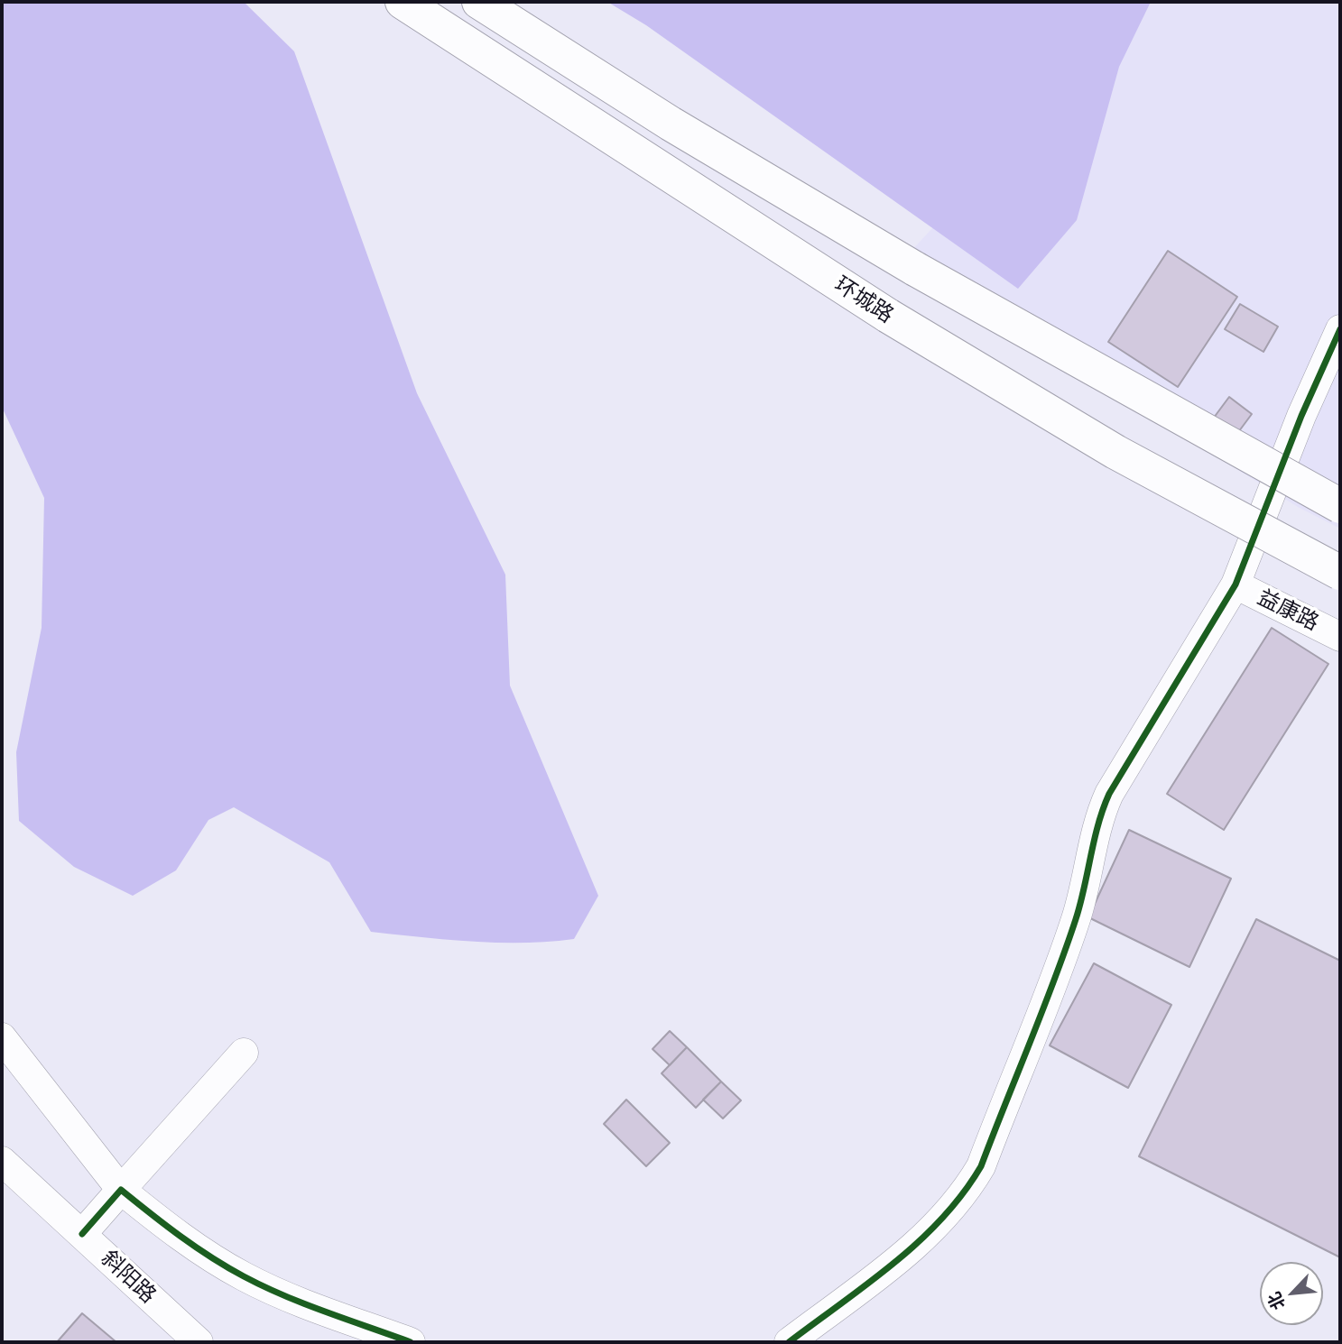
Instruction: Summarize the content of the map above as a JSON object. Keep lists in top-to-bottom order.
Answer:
{
  "streets": {
    "main road": ["环城路"],
    "street": ["益康路", "斜阳路"]
  },
  "north": "bottom left"
}
